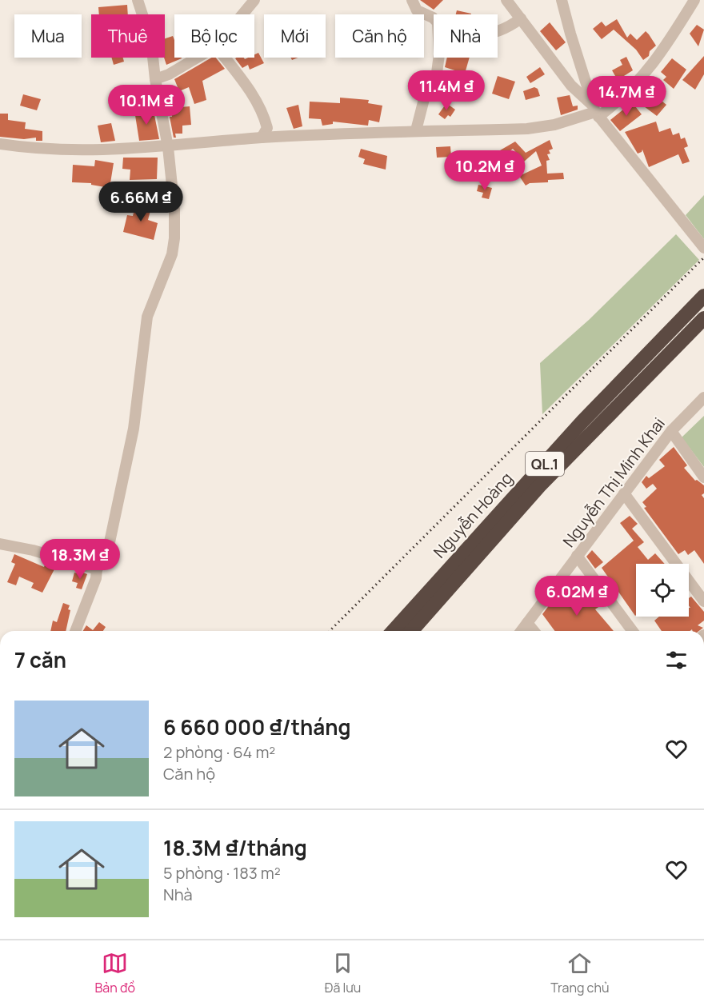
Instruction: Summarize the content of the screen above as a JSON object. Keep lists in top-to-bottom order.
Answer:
{
  "streets": {
    "highway": ["QL.1", "Nguyễn Hoàng"],
    "street": ["Nguyễn Thị Minh Khai"]
  },
  "page": {
    "chip": [
      "Mua",
      "Thuê",
      "Bộ lọc",
      "Mới",
      "Căn hộ",
      "Nhà"
    ],
    "price": [
      "11.4M ₫",
      "14.7M ₫",
      "10.1M ₫",
      "10.2M ₫",
      "6.66M ₫",
      "18.3M ₫",
      "6.02M ₫"
    ],
    "heading": "7 căn",
    "list": [
      {
        "name": "6 660 000 ₫/tháng",
        "note": "2 phòng · 64 m² · Căn hộ"
      },
      {
        "name": "18.3M ₫/tháng",
        "note": "5 phòng · 183 m² · Nhà"
      }
    ],
    "tabs": ["Bản đồ", "Đã lưu", "Trang chủ"]
  }
}
